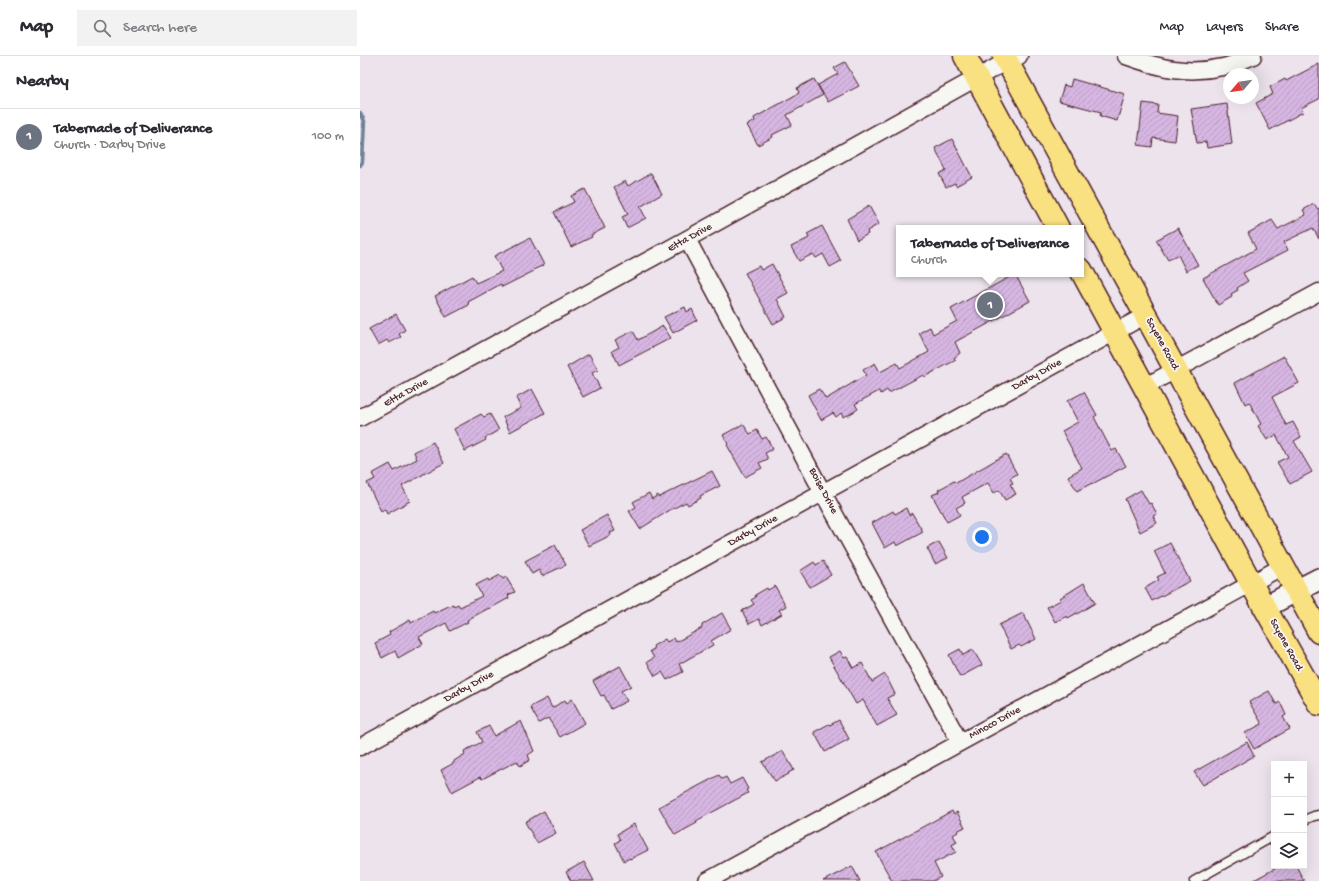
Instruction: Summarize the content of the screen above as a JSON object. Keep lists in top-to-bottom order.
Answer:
{
  "streets": {
    "main road": ["Scyene Road"],
    "street": [
      "Etta Drive",
      "Darby Drive",
      "Boise Drive",
      "Minoco Drive"
    ]
  },
  "crossings": [
    ["Etta Drive", "Scyene Road"],
    ["Etta Drive", "Boise Drive"],
    ["Scyene Road", "Darby Drive"],
    ["Scyene Road", "Minoco Drive"],
    ["Darby Drive", "Boise Drive"],
    ["Boise Drive", "Minoco Drive"]
  ],
  "north": "bottom left",
  "page": {
    "header": "Map",
    "search": "Search here",
    "nav": ["Map", "Layers", "Share"],
    "heading": "Nearby",
    "list": [
      {
        "mark": "1",
        "name": "Tabernacle of Deliverance",
        "note": "Church · Darby Drive",
        "value": "100 m"
      }
    ],
    "popup": ["Tabernacle of Deliverance", "Church"],
    "pins": "1",
    "map_buttons": ["+", "−"]
  }
}
